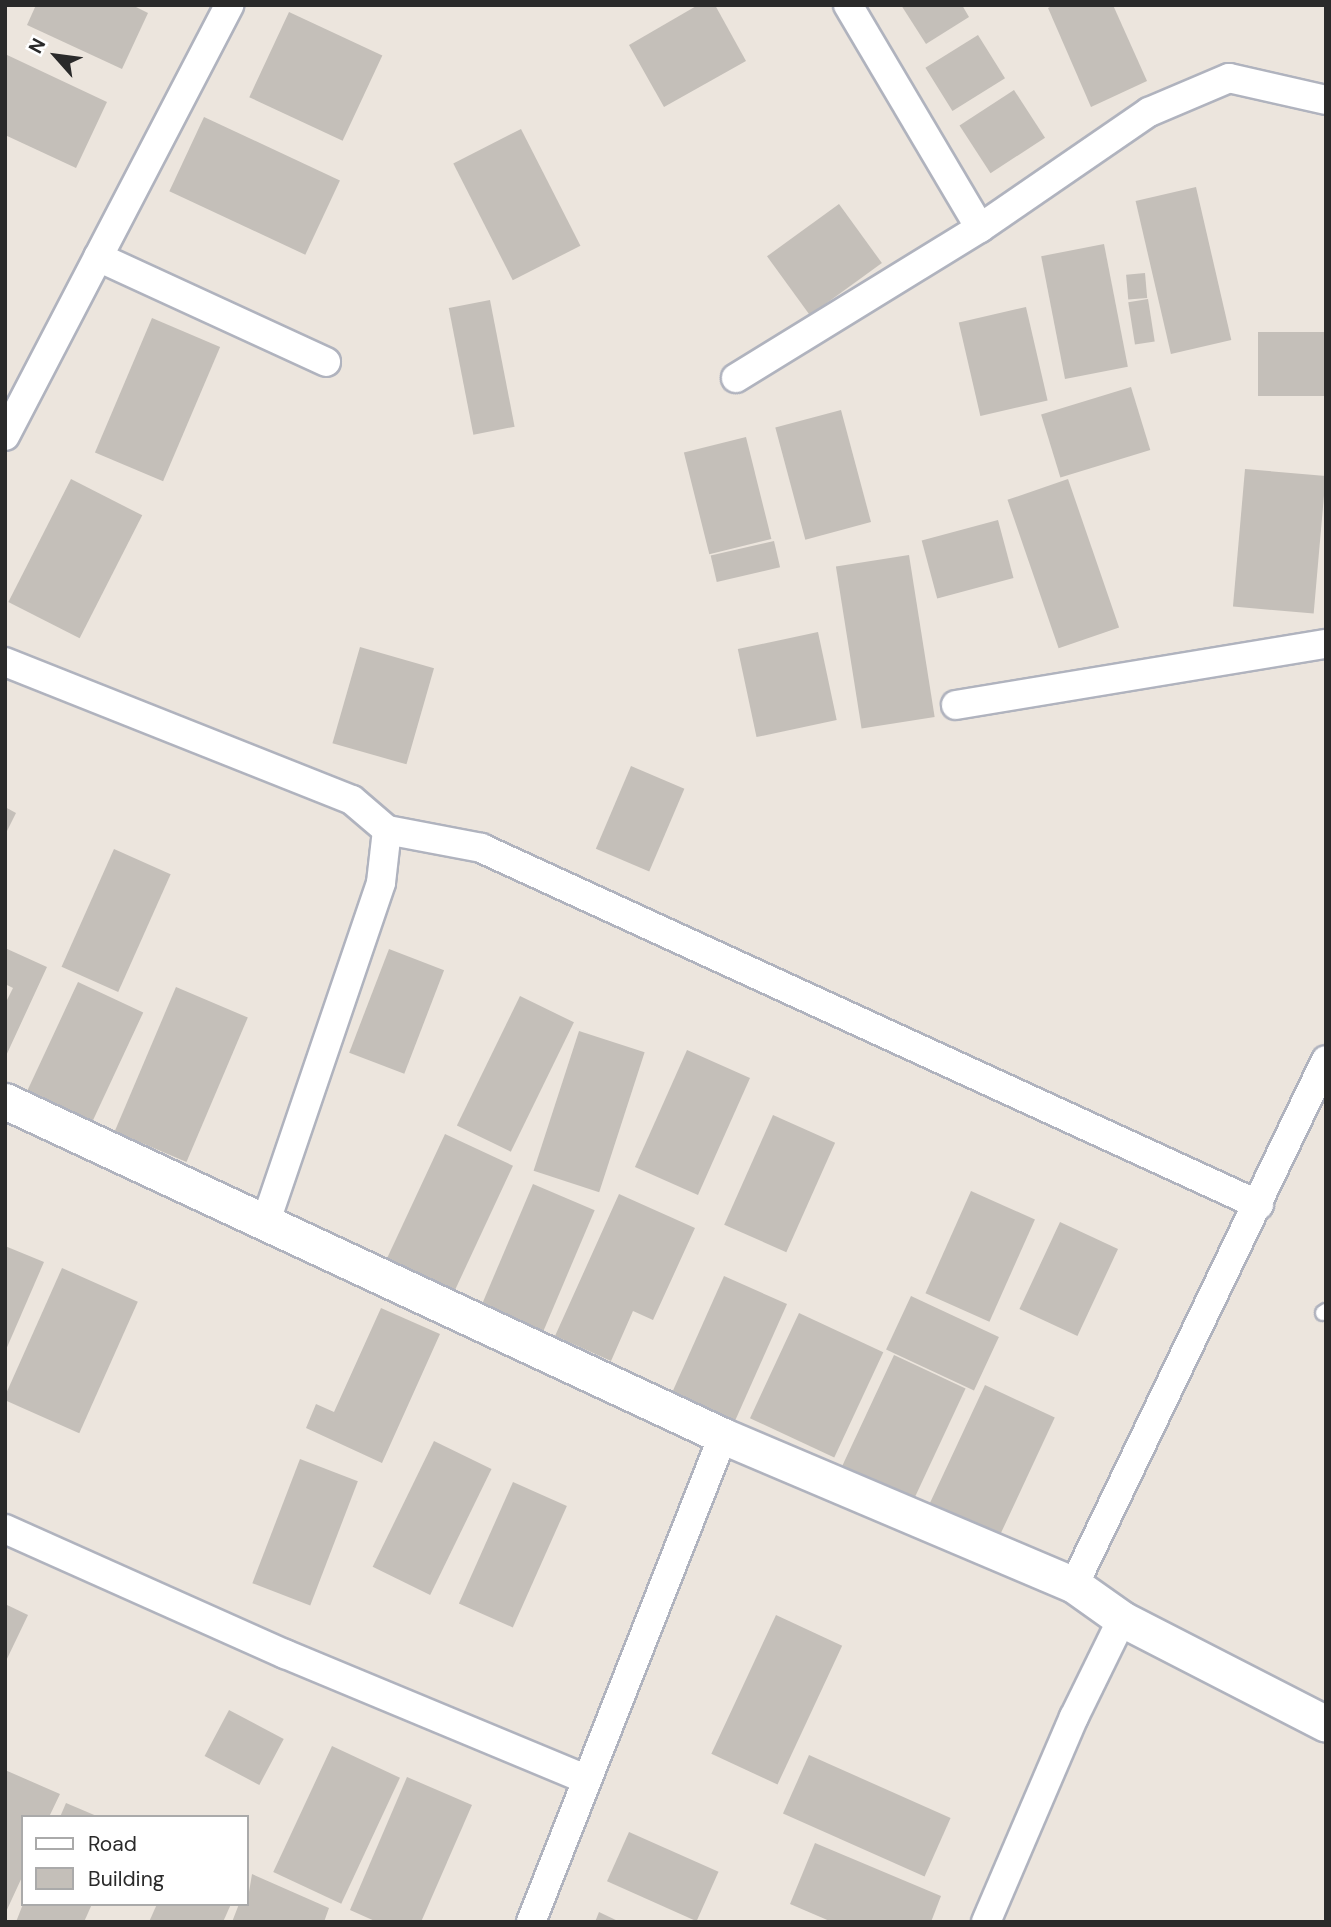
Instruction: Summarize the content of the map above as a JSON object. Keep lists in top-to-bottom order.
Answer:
{
  "legend": ["Road", "Building"],
  "north": "top left"
}
